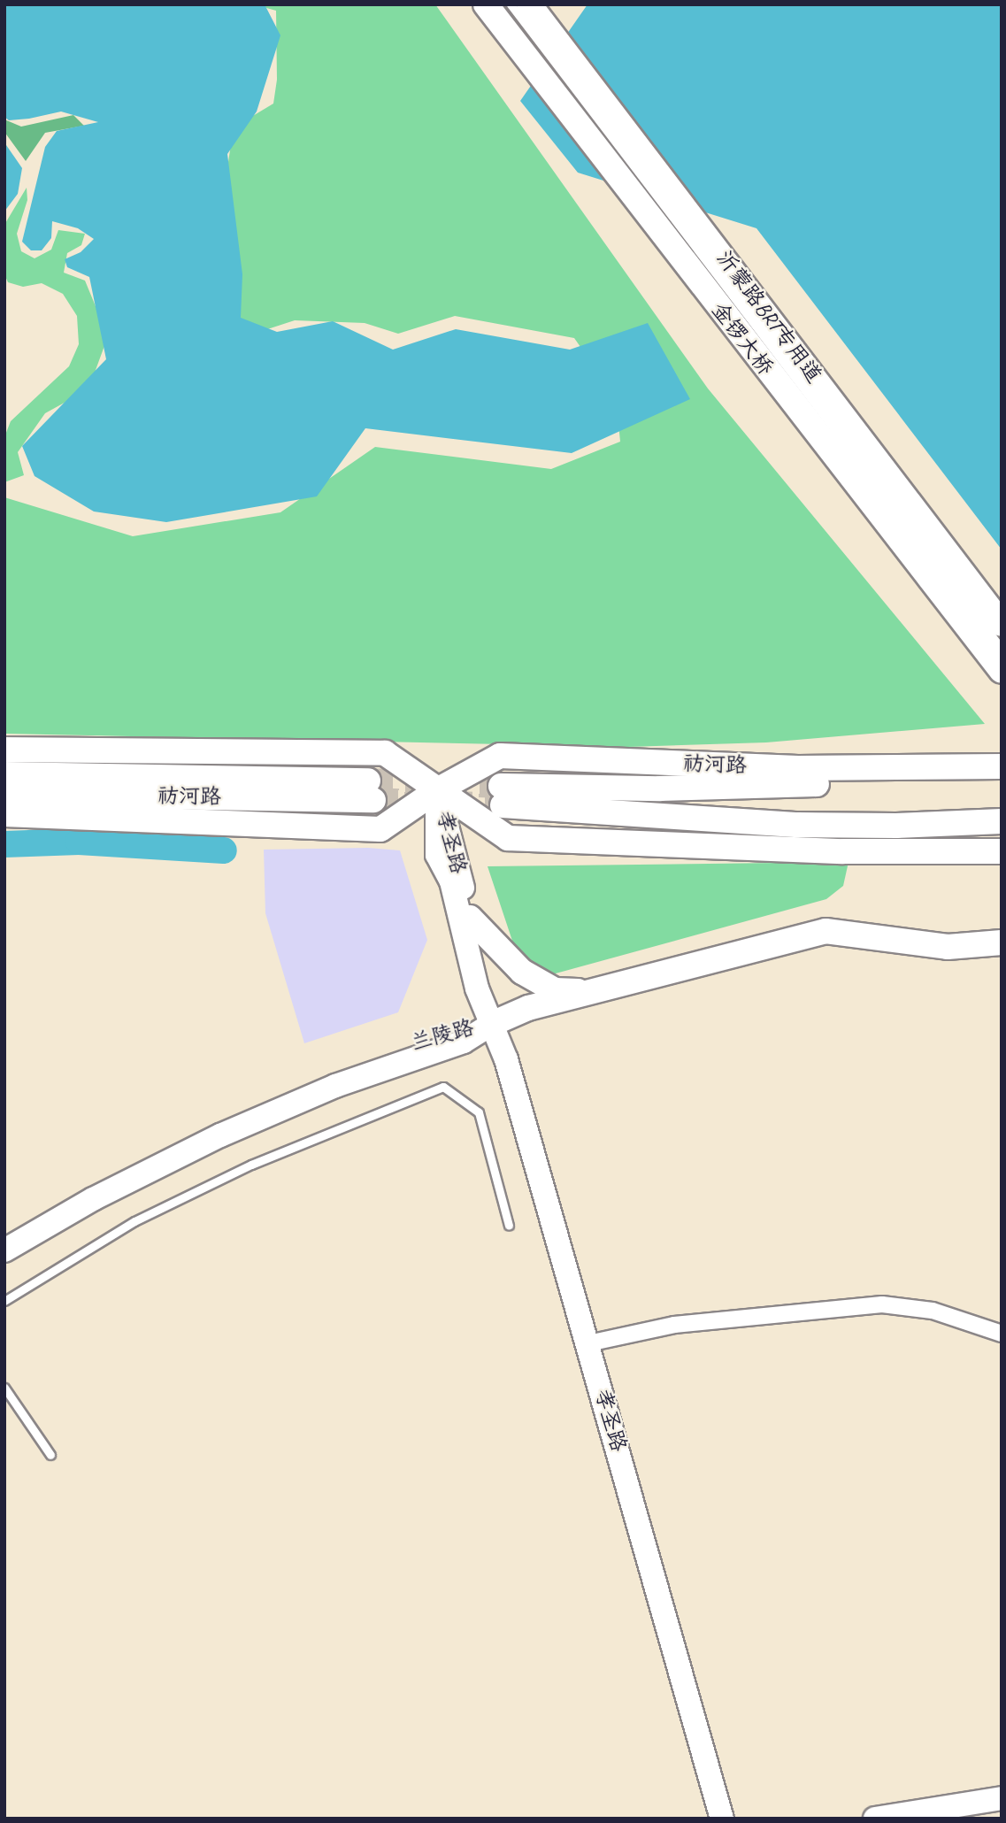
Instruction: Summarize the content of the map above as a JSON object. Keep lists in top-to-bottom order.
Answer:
{
  "streets": {
    "main road": [
      "金锣大桥",
      "祊河路",
      "孝圣路",
      "兰陵路"
    ],
    "lane": ["沂蒙路BRT专用道"]
  },
  "crossings": [
    ["祊河路", "孝圣路"],
    ["孝圣路", "兰陵路"]
  ]
}
